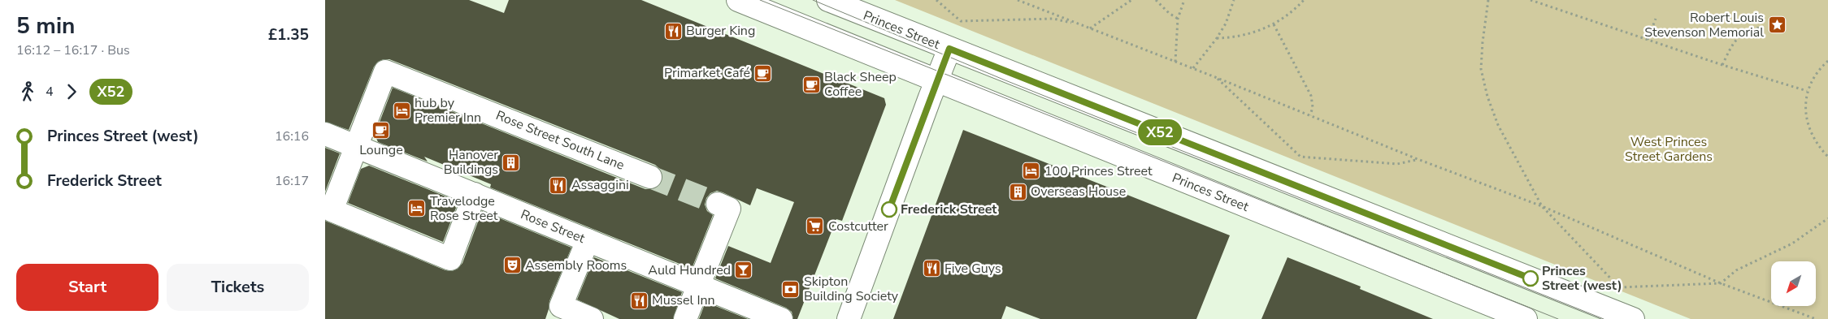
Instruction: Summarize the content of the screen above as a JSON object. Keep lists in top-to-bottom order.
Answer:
{
  "streets": {
    "street": ["Princes Street", "Rose Street South Lane", "Rose Street"]
  },
  "crossings": [
    ["Rose Street South Lane", "Rose Street"]
  ],
  "parks": ["West Princes Street Gardens"],
  "places": {
    "place": ["Robert Louis Stevenson Memorial"],
    "restaurant": [
      "Burger King",
      "Assaggini",
      "Five Guys",
      "Mussel Inn"
    ],
    "cafe": ["Primarket Café", "Black Sheep Coffee", "Lounge"],
    "hotel": ["hub by Premier Inn", "100 Princes Street", "Travelodge Rose Street"],
    "building": ["Hanover Buildings", "Overseas House"],
    "other": ["Frederick Street", "Princes Street (west)"],
    "supermarket": ["Costcutter"],
    "theatre": ["Assembly Rooms"],
    "bar": ["Auld Hundred"],
    "bank": ["Skipton Building Society"]
  },
  "lines": ["bus line X52"],
  "north": "bottom left",
  "page": {
    "heading": ["5 min", "16:12 – 16:17 · Bus", "£1.35"],
    "on_map": "X52",
    "legs": ["4", "X52"],
    "list": [
      {
        "name": "Princes Street (west)",
        "value": "16:16"
      },
      {
        "name": "Frederick Street",
        "value": "16:17"
      }
    ],
    "buttons": ["Start", "Tickets"]
  }
}
